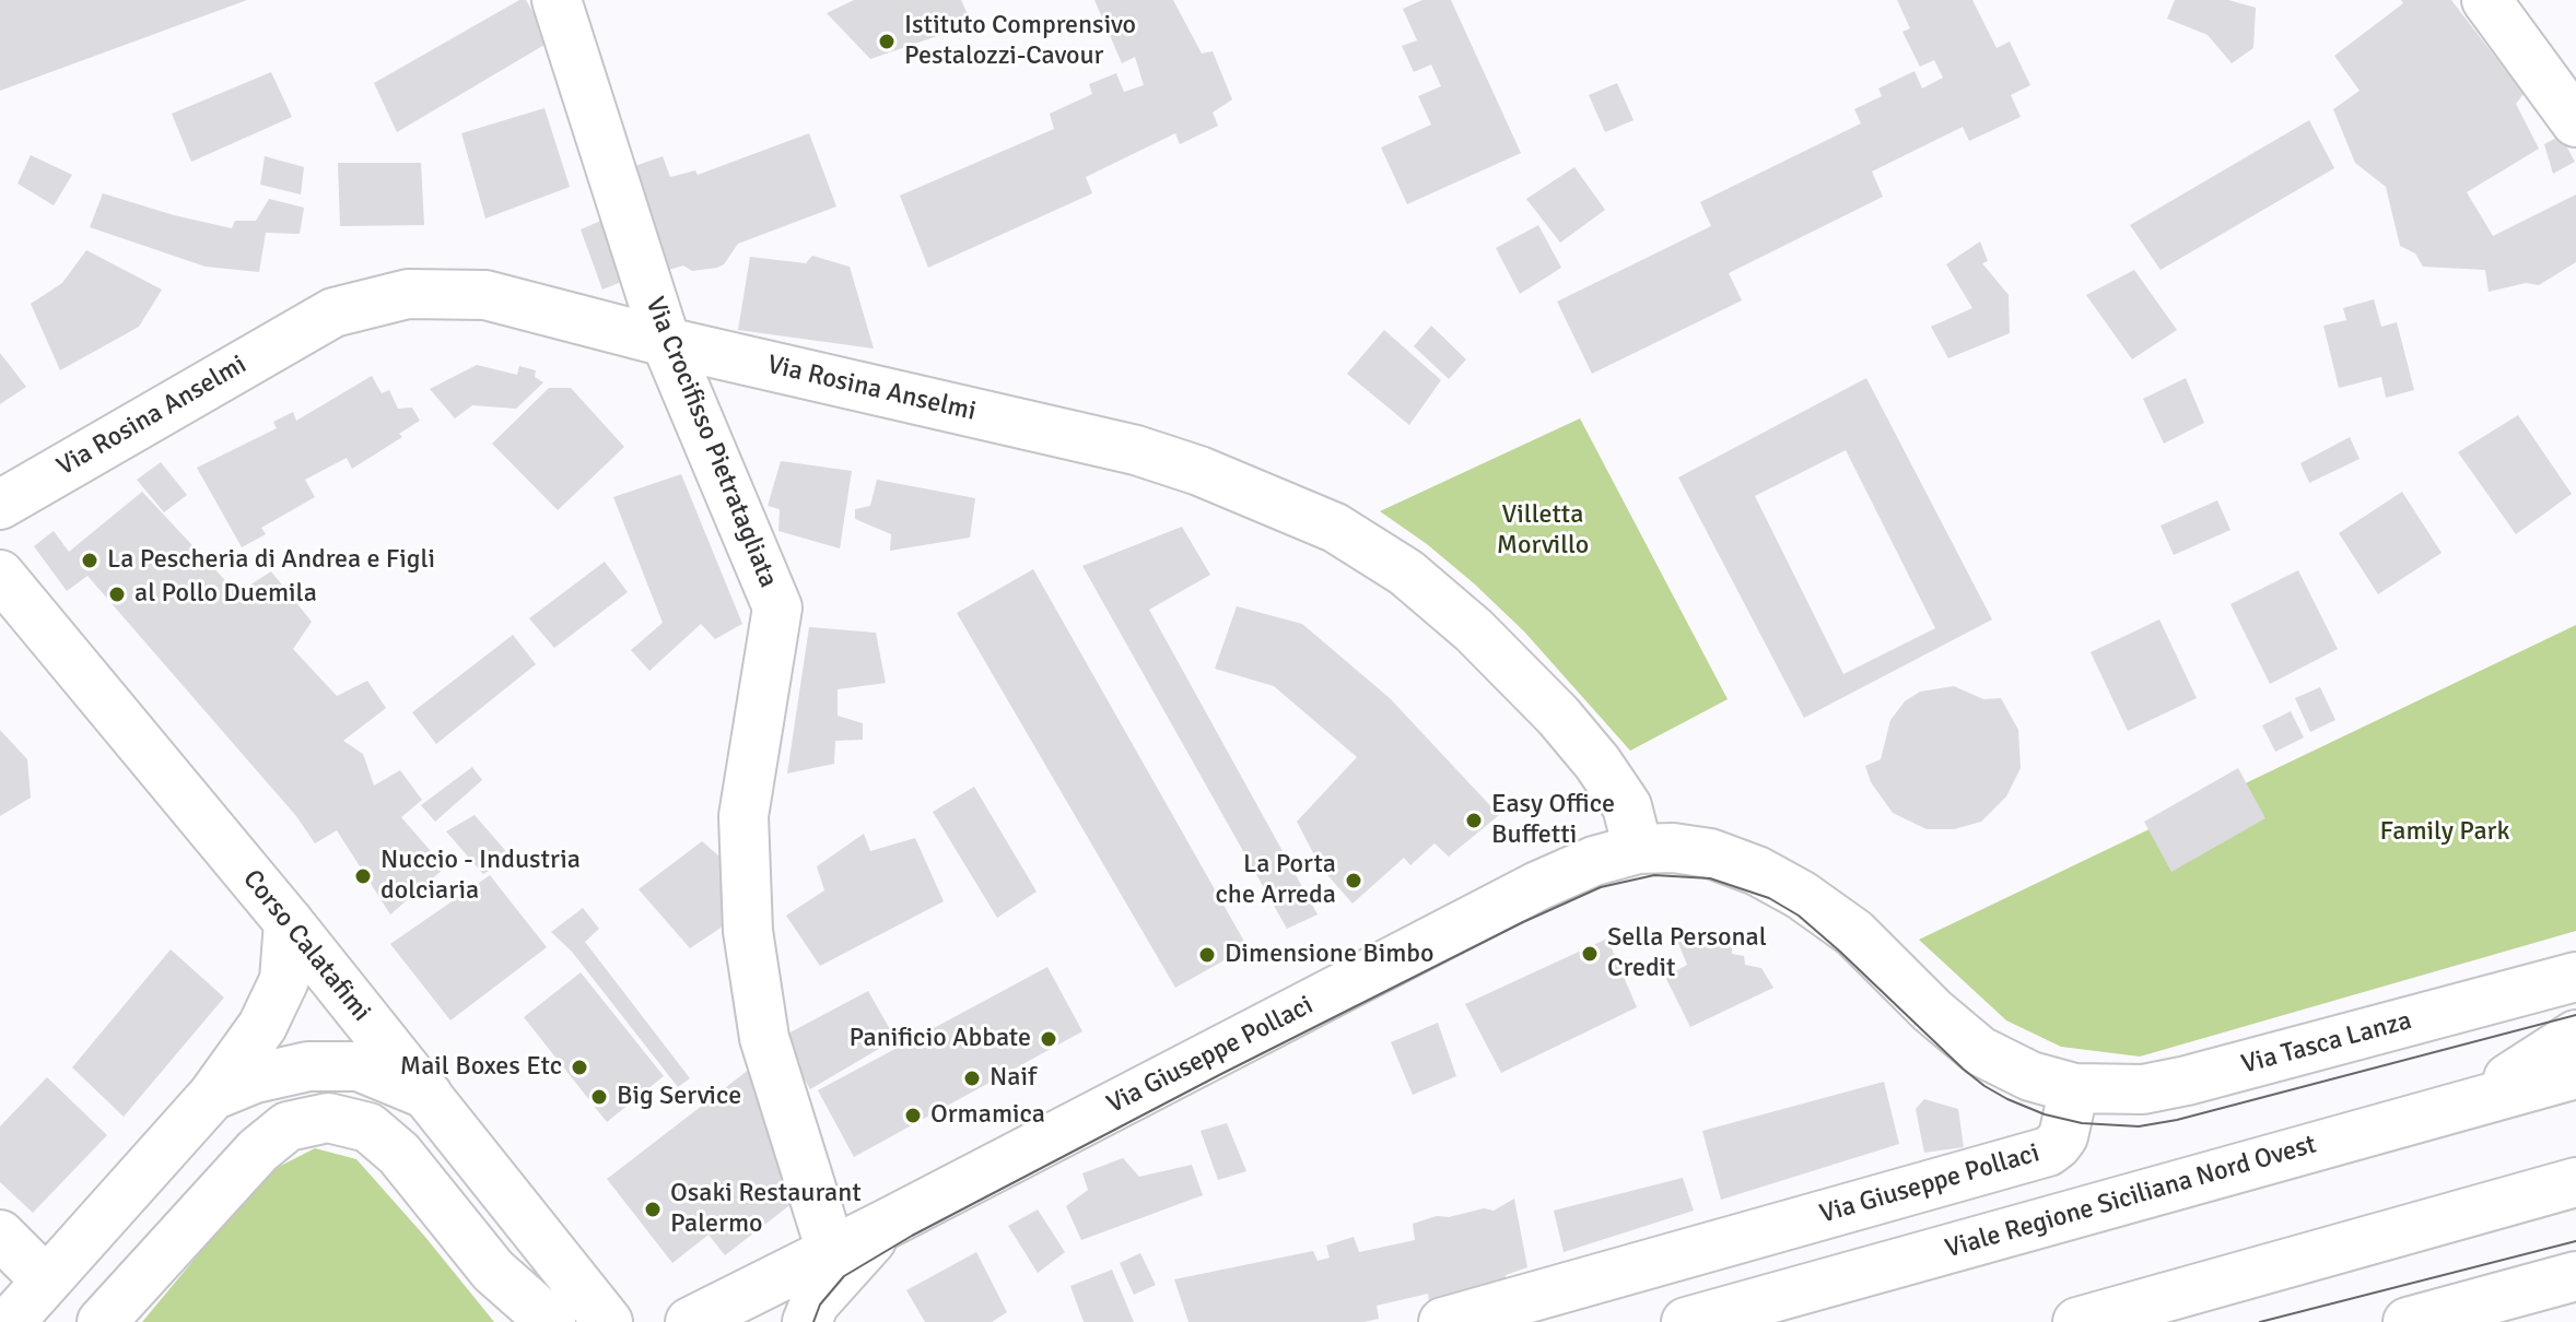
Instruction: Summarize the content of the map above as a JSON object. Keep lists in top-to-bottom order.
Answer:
{
  "streets": {
    "street": [
      "Via Rosina Anselmi",
      "Via Crocifisso Pietratagliata",
      "Corso Calatafimi",
      "Via Tasca Lanza",
      "Via Giuseppe Pollaci",
      "Viale Regione Siciliana Nord Ovest"
    ]
  },
  "crossings": [
    ["Via Rosina Anselmi", "Via Crocifisso Pietratagliata"],
    ["Via Rosina Anselmi", "Via Giuseppe Pollaci"],
    ["Via Crocifisso Pietratagliata", "Via Giuseppe Pollaci"],
    ["Via Tasca Lanza", "Via Giuseppe Pollaci"]
  ],
  "parks": ["Villetta Morvillo", "Family Park"],
  "places": [
    "Istituto Comprensivo Pestalozzi-Cavour",
    "La Pescheria di Andrea e Figli",
    "al Pollo Duemila",
    "Easy Office Buffetti",
    "Nuccio - Industria dolciaria",
    "La Porta che Arreda",
    "Sella Personal Credit",
    "Dimensione Bimbo",
    "Panificio Abbate",
    "Mail Boxes Etc",
    "Naif",
    "Big Service",
    "Ormamica",
    "Osaki Restaurant Palermo"
  ]
}
